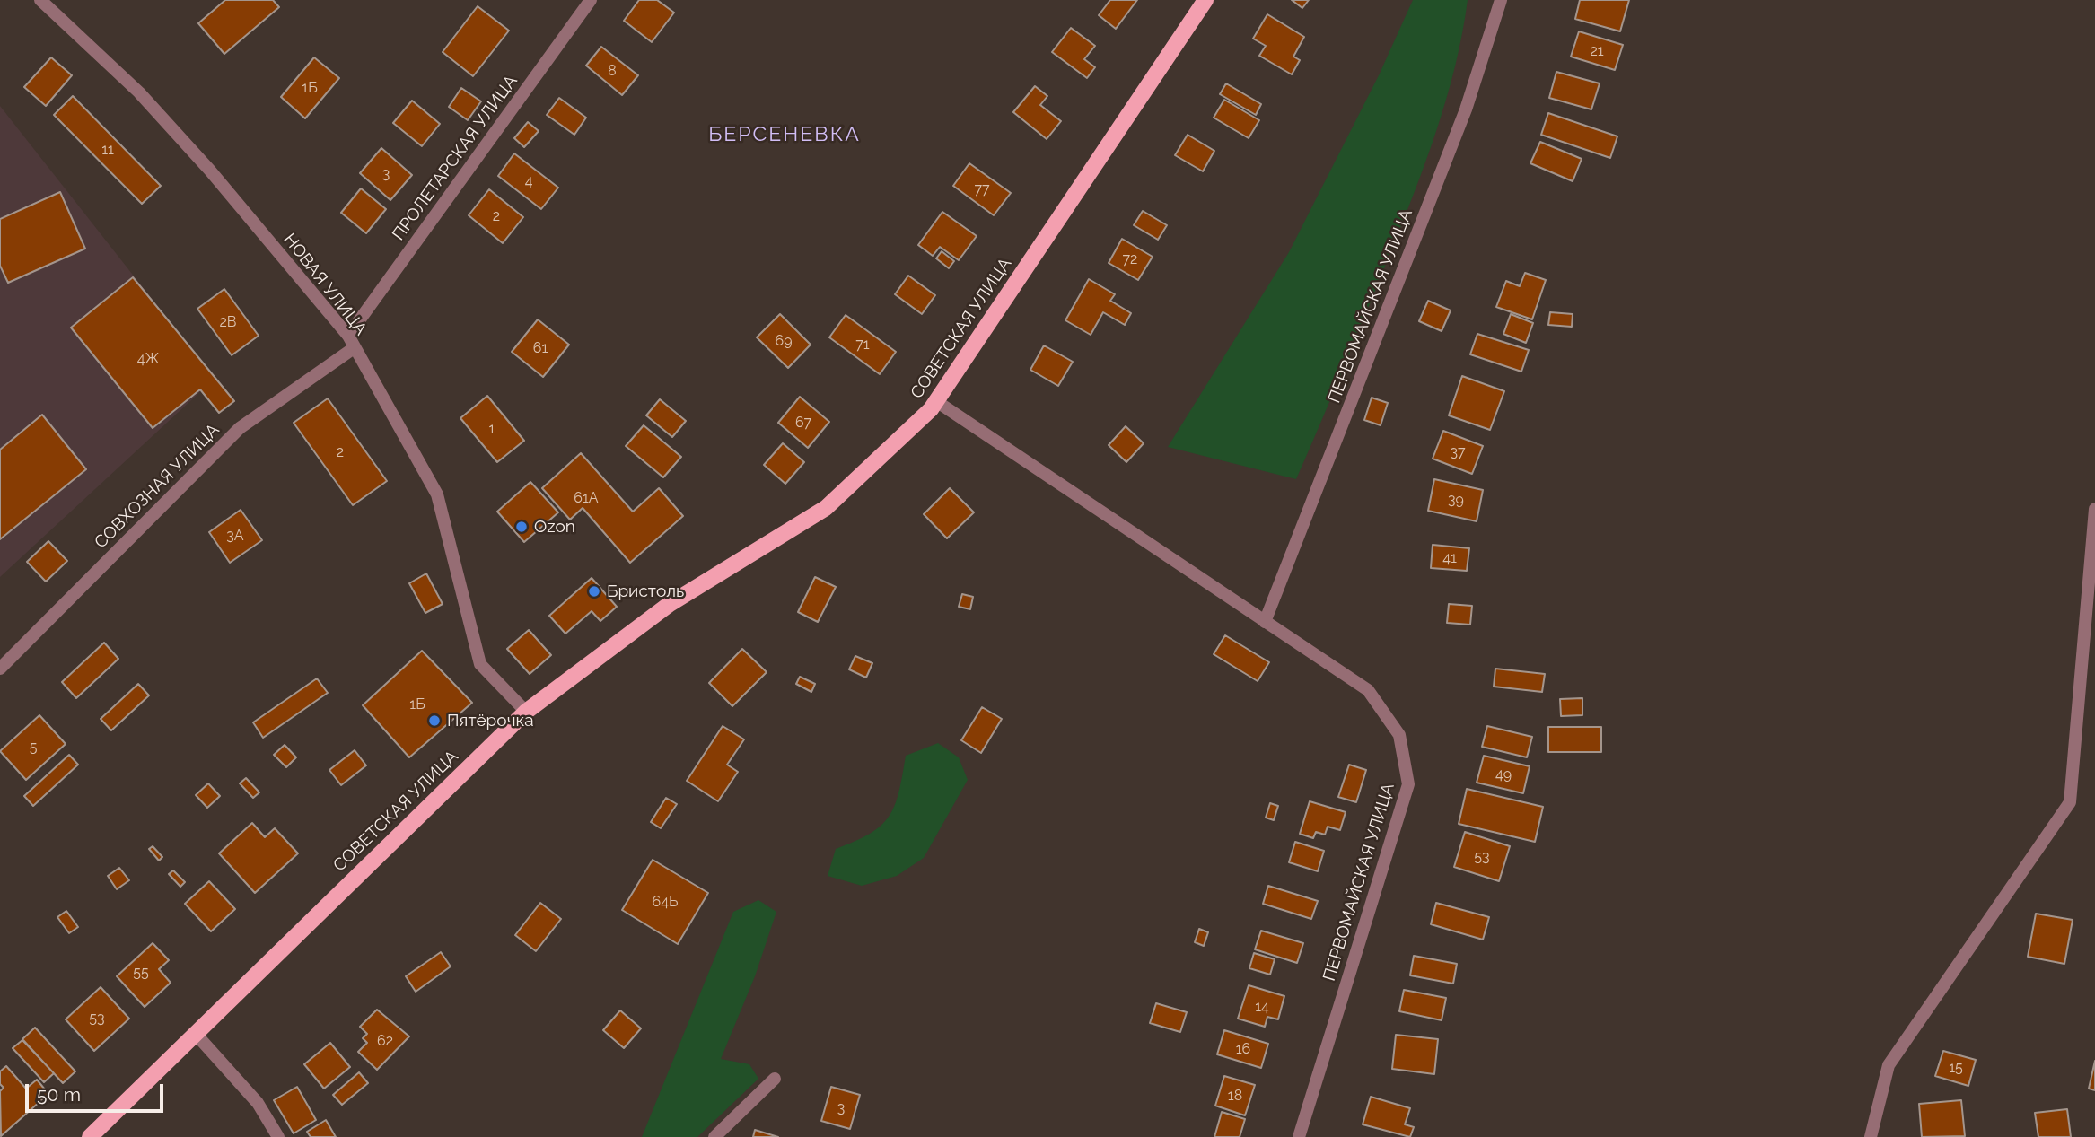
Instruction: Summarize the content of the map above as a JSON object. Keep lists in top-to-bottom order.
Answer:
{
  "streets": {
    "main road": ["СОВЕТСКАЯ УЛИЦА"],
    "street": [
      "ПРОЛЕТАРСКАЯ УЛИЦА",
      "НОВАЯ УЛИЦА",
      "ПЕРВОМАЙСКАЯ УЛИЦА",
      "СОВХОЗНАЯ УЛИЦА"
    ]
  },
  "crossings": [
    ["ПРОЛЕТАРСКАЯ УЛИЦА", "НОВАЯ УЛИЦА"],
    ["ПРОЛЕТАРСКАЯ УЛИЦА", "СОВХОЗНАЯ УЛИЦА"],
    ["НОВАЯ УЛИЦА", "СОВЕТСКАЯ УЛИЦА"],
    ["НОВАЯ УЛИЦА", "СОВХОЗНАЯ УЛИЦА"],
    ["ПЕРВОМАЙСКАЯ УЛИЦА", "СОВЕТСКАЯ УЛИЦА"]
  ],
  "districts": ["БЕРСЕНЕВКА"],
  "places": ["Ozon", "Бристоль", "Пятёрочка"],
  "house_numbers": [
    "21",
    "8",
    "1Б",
    "11",
    "3",
    "4",
    "77",
    "2",
    "72",
    "2В",
    "69",
    "71",
    "61",
    "4Ж",
    "67",
    "1",
    "2",
    "37",
    "61А",
    "39",
    "3А",
    "41",
    "1Б",
    "5",
    "49",
    "53",
    "64Б",
    "55",
    "14",
    "53",
    "62",
    "16",
    "15",
    "18",
    "3"
  ],
  "scale_bar": "50 m"
}
